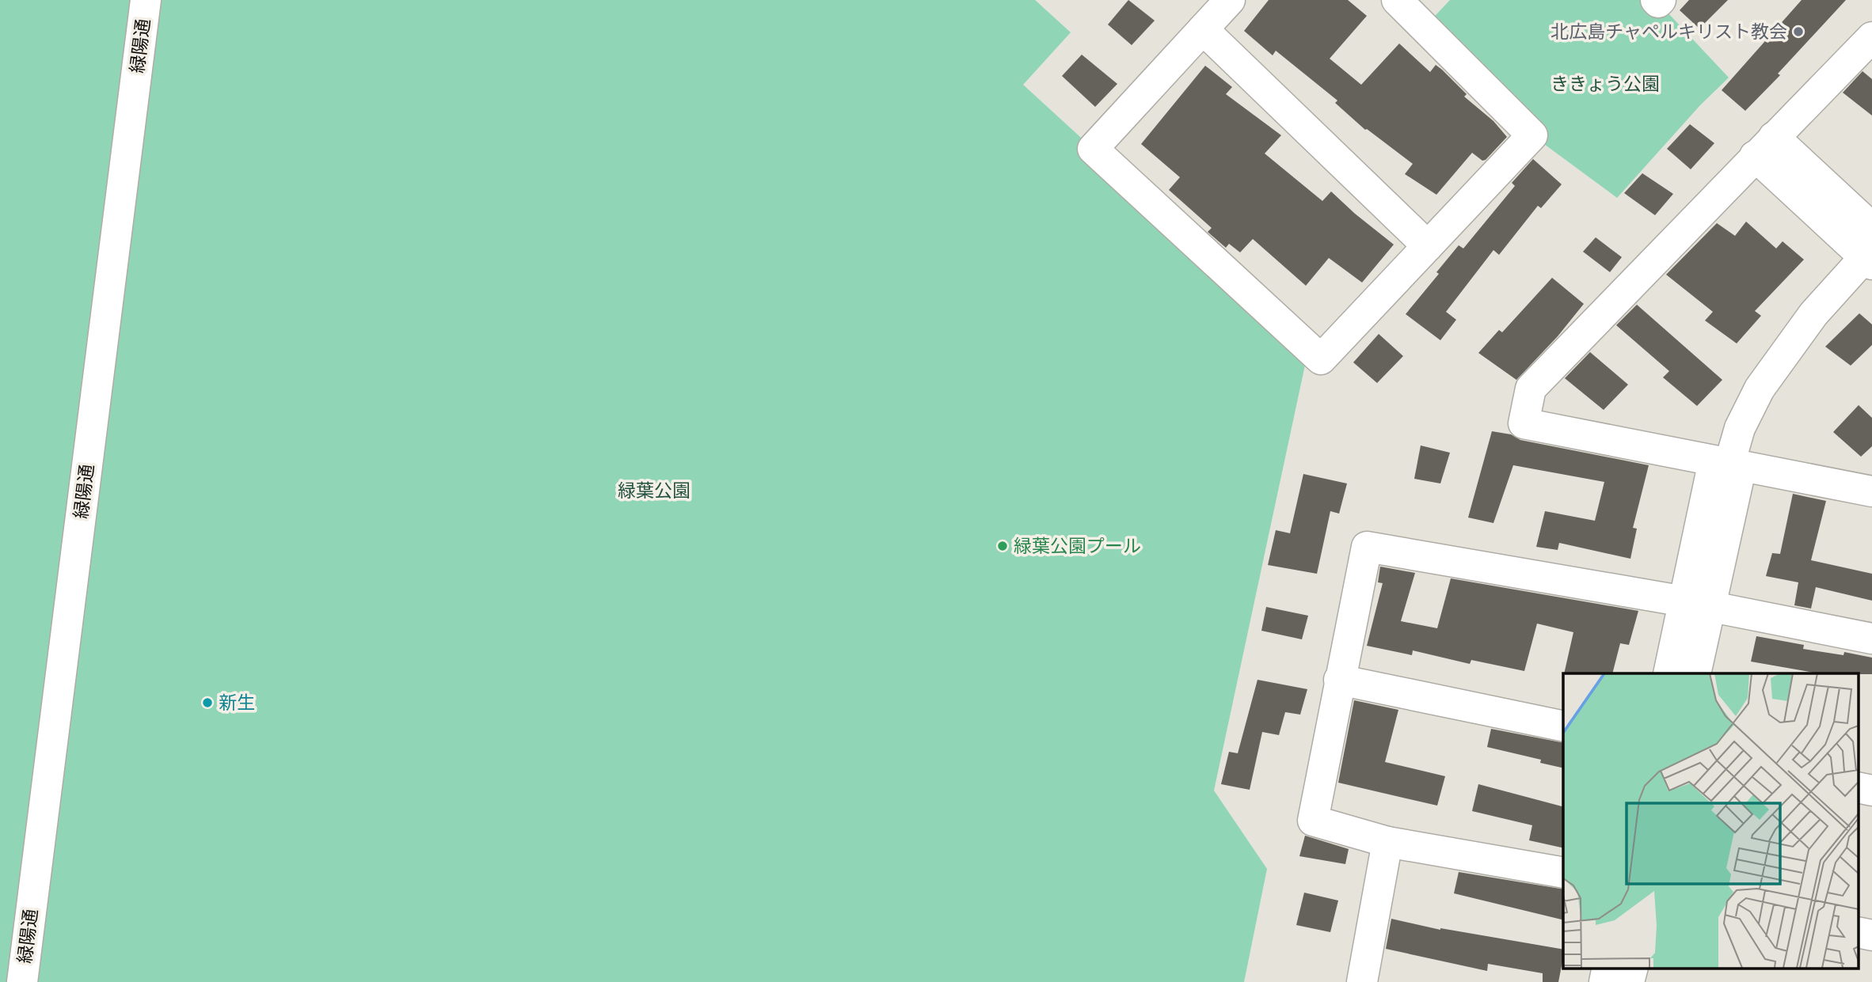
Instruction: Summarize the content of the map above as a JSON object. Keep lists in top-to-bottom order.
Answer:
{
  "streets": {
    "street": ["緑陽通"]
  },
  "parks": ["ききょう公園", "緑葉公園"],
  "places": ["北広島チャペルキリスト教会", "緑葉公園プール", "新生"]
}
